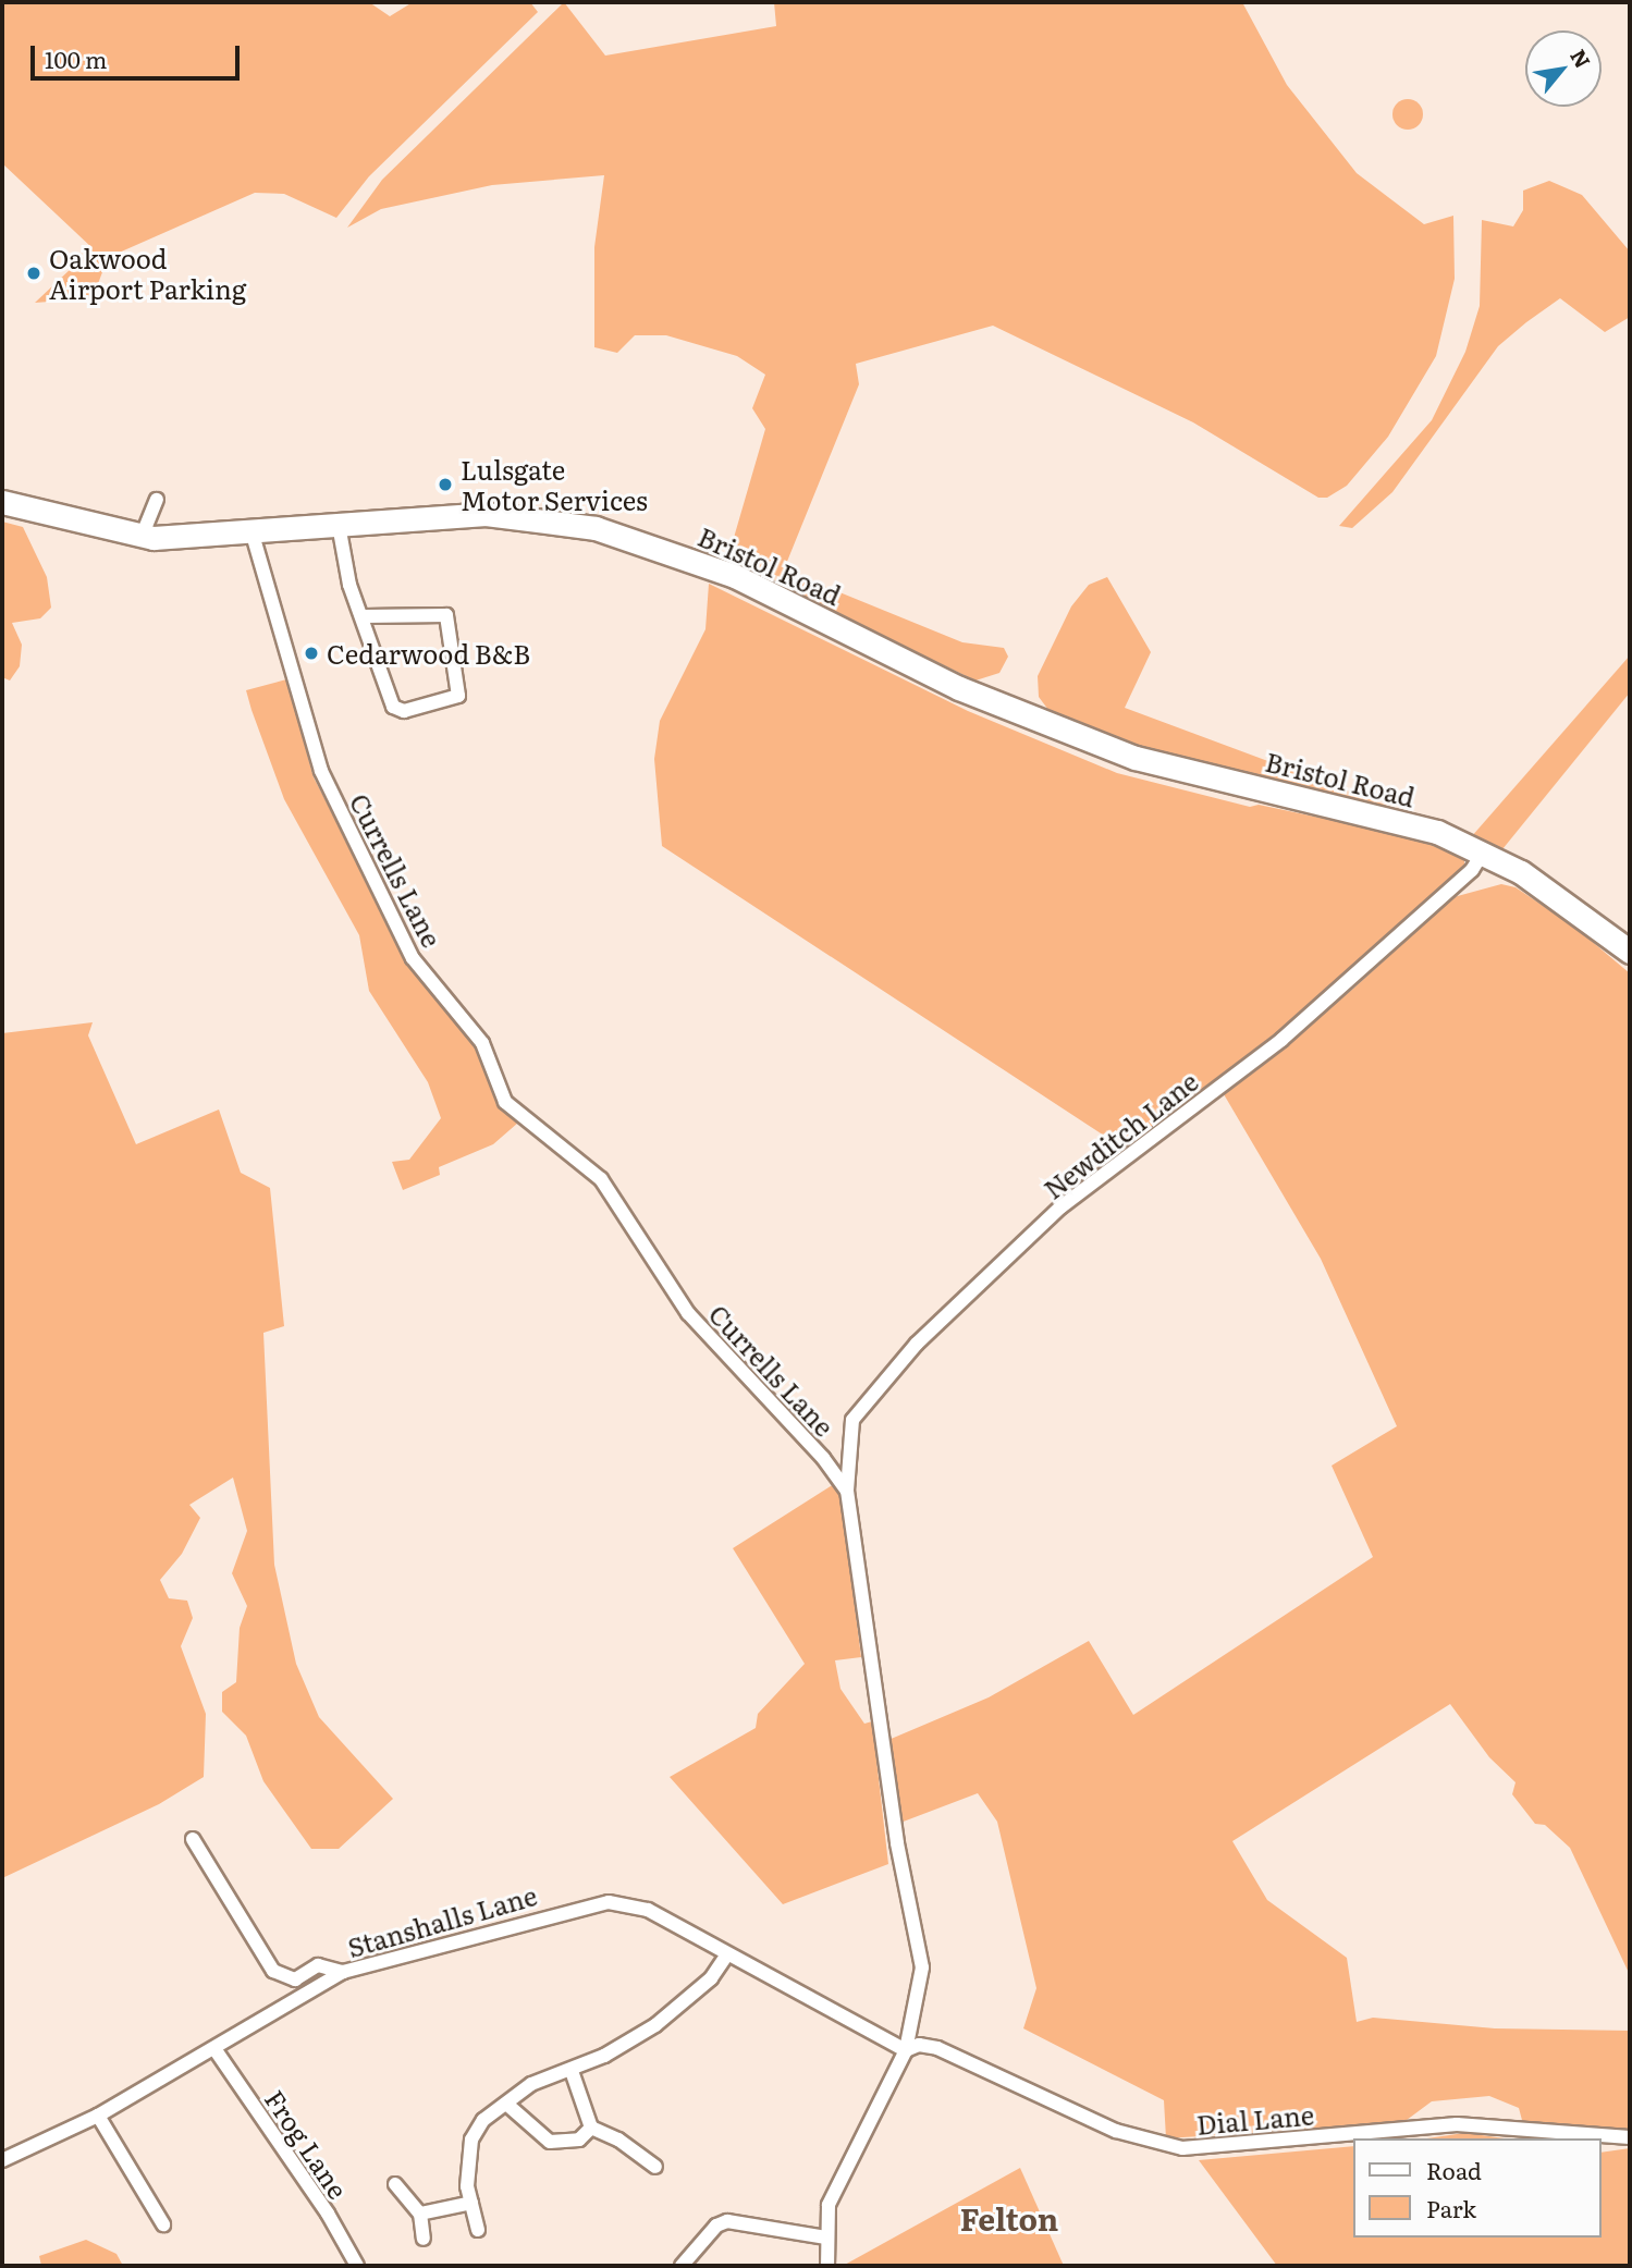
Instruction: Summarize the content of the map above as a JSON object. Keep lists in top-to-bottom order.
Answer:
{
  "streets": {
    "highway": ["Bristol Road"],
    "street": [
      "Currells Lane",
      "Newditch Lane",
      "Stanshalls Lane",
      "Dial Lane",
      "Frog Lane"
    ]
  },
  "crossings": [
    ["Bristol Road", "Currells Lane"],
    ["Bristol Road", "Newditch Lane"],
    ["Currells Lane", "Newditch Lane"],
    ["Newditch Lane", "Stanshalls Lane"],
    ["Newditch Lane", "Dial Lane"],
    ["Stanshalls Lane", "Dial Lane"],
    ["Stanshalls Lane", "Frog Lane"]
  ],
  "districts": ["Felton"],
  "places": ["Oakwood Airport Parking", "Lulsgate Motor Services", "Cedarwood B&B"],
  "legend": ["Road", "Park"],
  "scale_bar": "100 m",
  "north": "top right"
}
